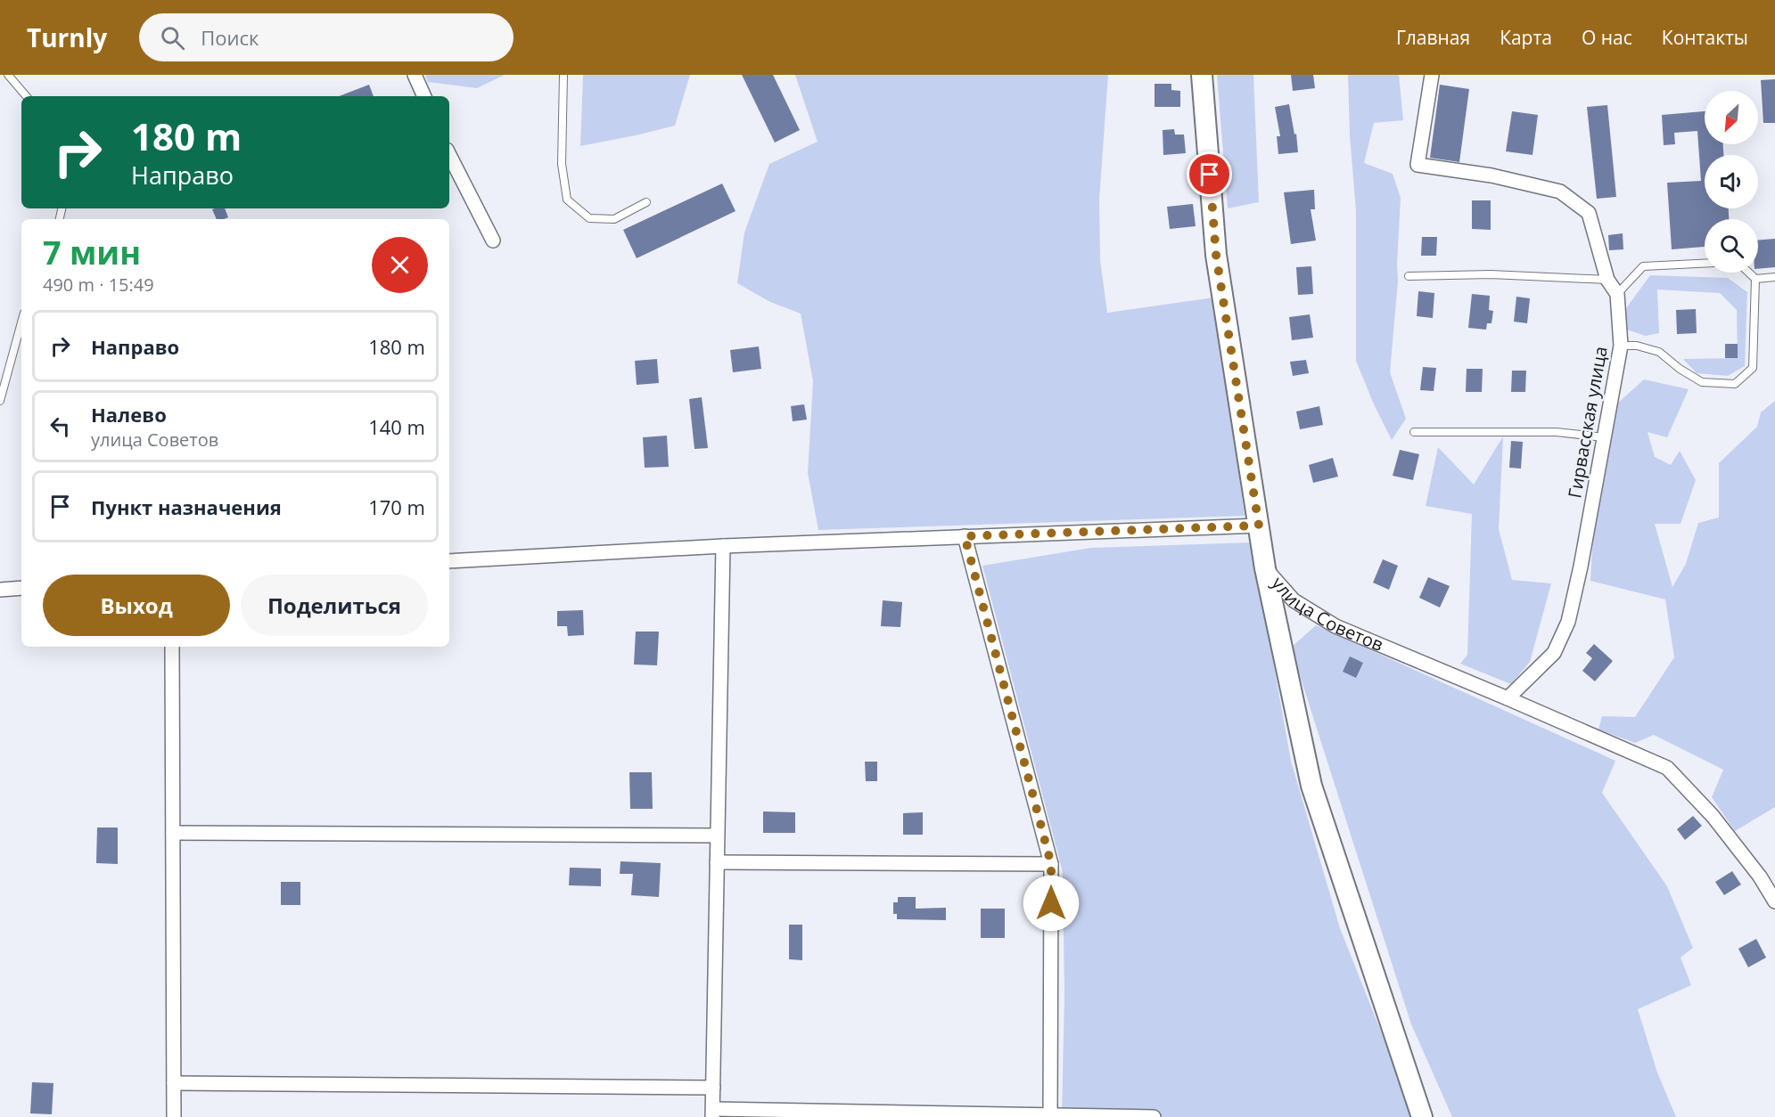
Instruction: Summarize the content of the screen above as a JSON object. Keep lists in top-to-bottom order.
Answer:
{
  "streets": {
    "main road": ["улица Советов"],
    "street": ["Гирвасская улица"]
  },
  "crossings": [
    ["Гирвасская улица", "улица Советов"]
  ],
  "north": "bottom left",
  "page": {
    "header": "Turnly",
    "search": "Поиск",
    "nav": [
      "Главная",
      "Карта",
      "О нас",
      "Контакты"
    ],
    "turn": ["180 m", "Направо"],
    "heading": ["7 мин", "490 m · 15:49"],
    "list": [
      {
        "name": "Направо",
        "value": "180 m"
      },
      {
        "name": "Налево",
        "note": "улица Советов",
        "value": "140 m"
      },
      {
        "name": "Пункт назначения",
        "value": "170 m"
      }
    ],
    "buttons": ["Выход", "Поделиться"]
  }
}
